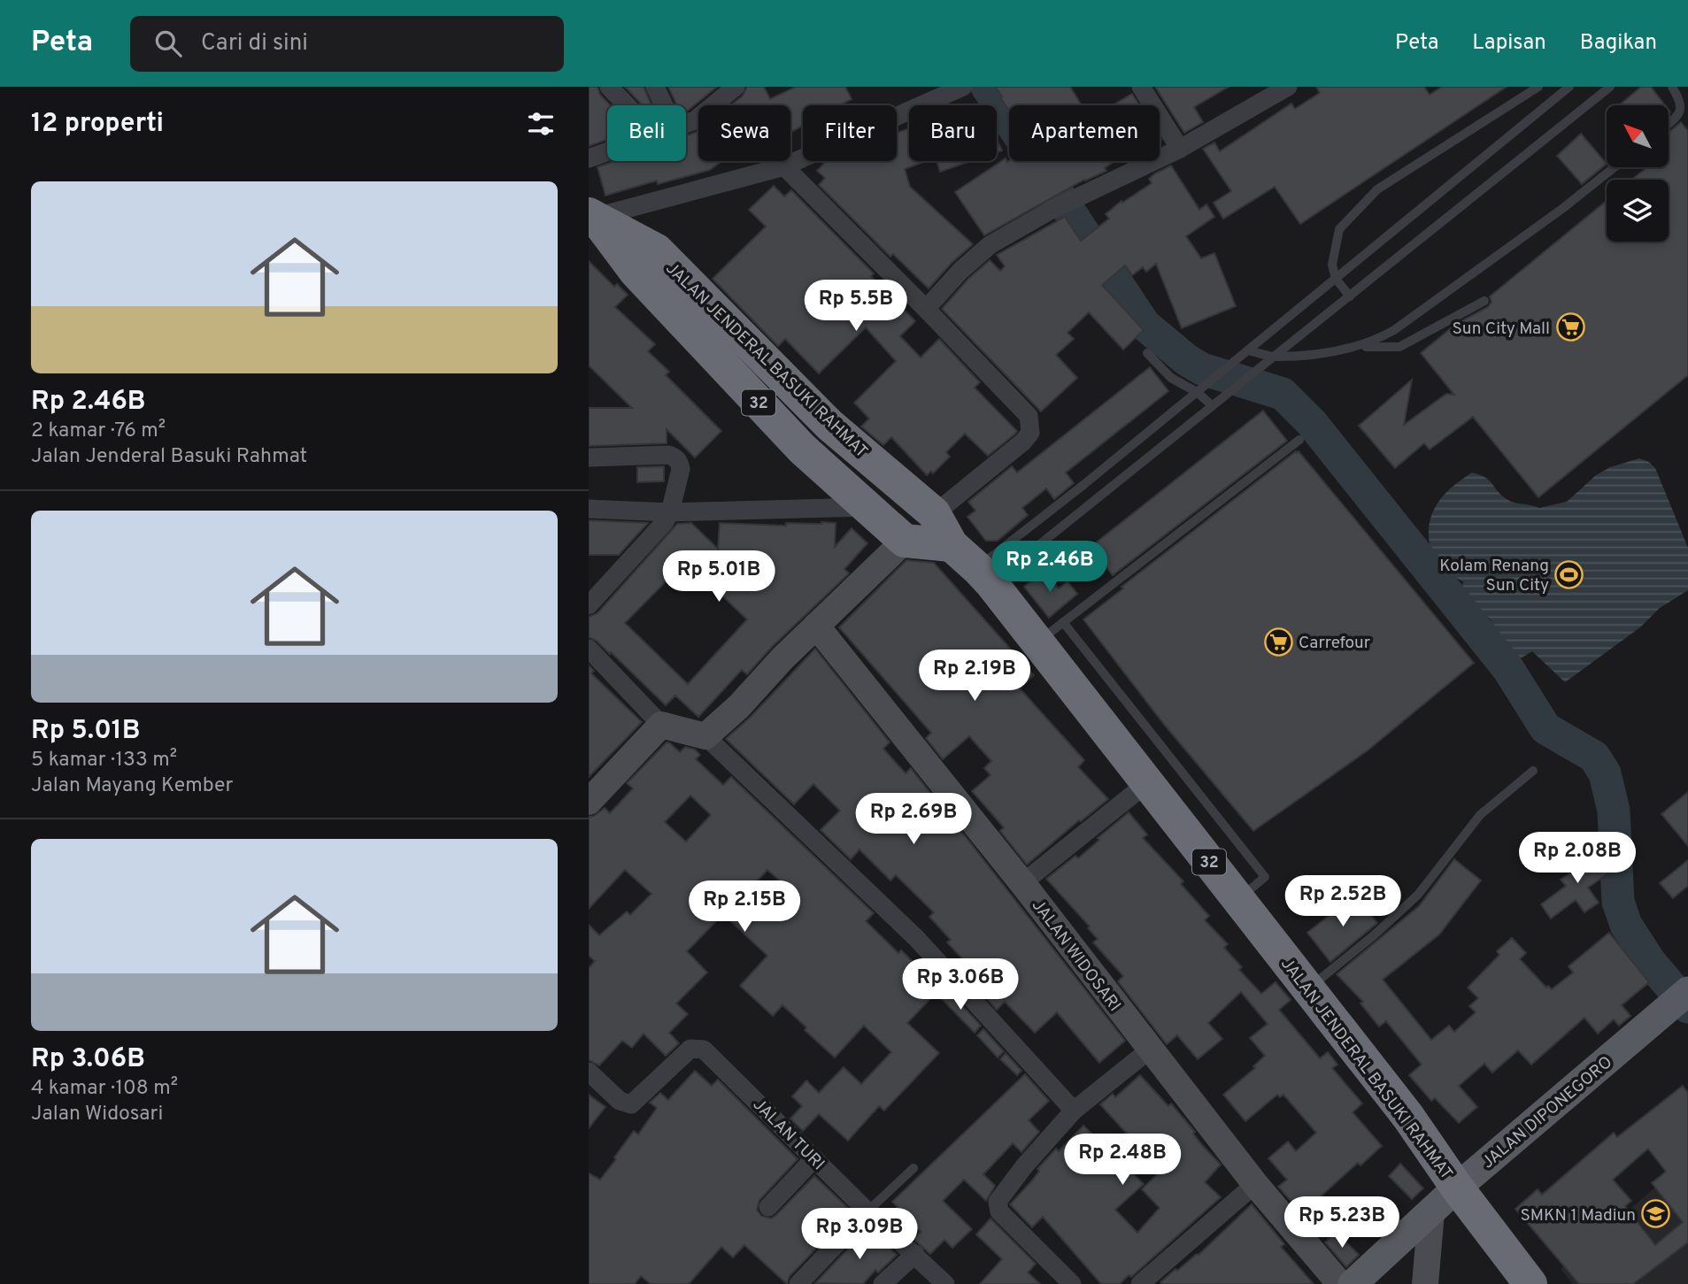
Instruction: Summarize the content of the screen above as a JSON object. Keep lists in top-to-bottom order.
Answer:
{
  "streets": {
    "highway": ["JALAN JENDERAL BASUKI RAHMAT", "32"],
    "main road": ["JALAN DIPONEGORO"],
    "street": ["JALAN WIDOSARI", "JALAN TURI"]
  },
  "crossings": [
    ["JALAN JENDERAL BASUKI RAHMAT", "32"],
    ["JALAN JENDERAL BASUKI RAHMAT", "JALAN DIPONEGORO"],
    ["32", "JALAN DIPONEGORO"]
  ],
  "places": {
    "supermarket": ["Sun City Mall", "Carrefour"],
    "sports": ["Kolam Renang Sun City"],
    "school or university": ["SMKN 1 Madiun"]
  },
  "north": "top left",
  "page": {
    "header": "Peta",
    "search": "Cari di sini",
    "nav": ["Peta", "Lapisan", "Bagikan"],
    "heading": "12 properti",
    "chip": [
      "Beli",
      "Sewa",
      "Filter",
      "Baru",
      "Apartemen"
    ],
    "list": [
      {
        "name": "Rp 2.46B",
        "note": "2 kamar · 76 m² · Jalan Jenderal Basuki Rahmat"
      },
      {
        "name": "Rp 5.01B",
        "note": "5 kamar · 133 m² · Jalan Mayang Kember"
      },
      {
        "name": "Rp 3.06B",
        "note": "4 kamar · 108 m² · Jalan Widosari"
      }
    ],
    "price": [
      "Rp 5.5B",
      "Rp 2.46B",
      "Rp 5.01B",
      "Rp 2.19B",
      "Rp 2.69B",
      "Rp 2.08B",
      "Rp 2.52B",
      "Rp 2.15B",
      "Rp 3.06B",
      "Rp 2.48B",
      "Rp 5.23B",
      "Rp 3.09B"
    ]
  }
}
